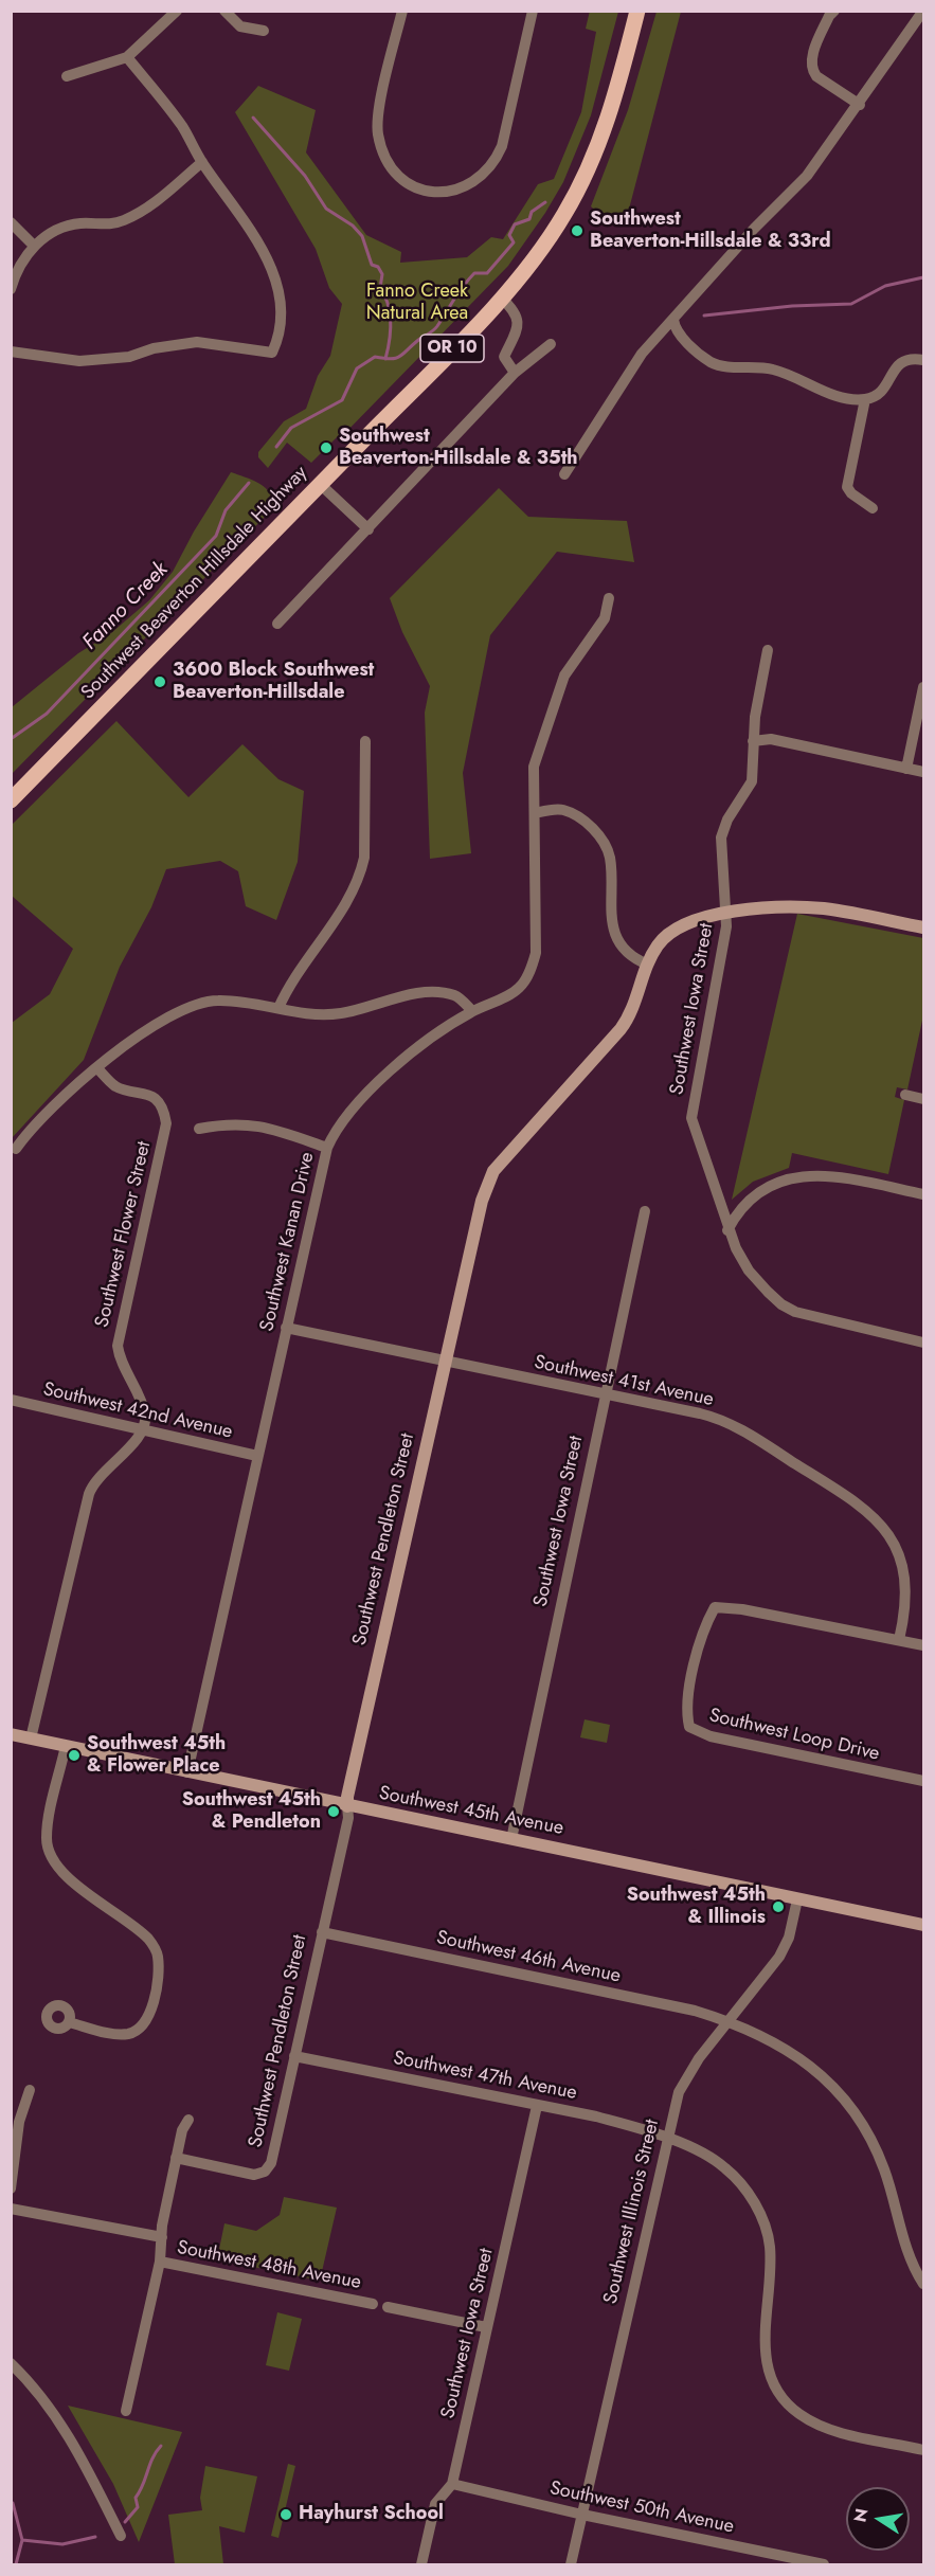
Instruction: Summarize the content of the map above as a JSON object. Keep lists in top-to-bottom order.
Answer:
{
  "streets": {
    "main road": ["OR 10", "Southwest Beaverton Hillsdale Highway"],
    "street": [
      "Southwest Iowa Street",
      "Southwest Flower Street",
      "Southwest Kanan Drive",
      "Southwest 41st Avenue",
      "Southwest 42nd Avenue",
      "Southwest Pendleton Street",
      "Southwest Loop Drive",
      "Southwest 45th Avenue",
      "Southwest 46th Avenue",
      "Southwest 47th Avenue",
      "Southwest Illinois Street",
      "Southwest 48th Avenue",
      "Southwest 50th Avenue"
    ]
  },
  "crossings": [
    ["Southwest Iowa Street", "Southwest 41st Avenue"],
    ["Southwest Iowa Street", "Southwest Pendleton Street"],
    ["Southwest Iowa Street", "Southwest 45th Avenue"],
    ["Southwest Iowa Street", "Southwest 47th Avenue"],
    ["Southwest Iowa Street", "Southwest 50th Avenue"],
    ["Southwest Flower Street", "Southwest 42nd Avenue"],
    ["Southwest Kanan Drive", "Southwest 41st Avenue"],
    ["Southwest Kanan Drive", "Southwest 42nd Avenue"],
    ["Southwest Kanan Drive", "Southwest 45th Avenue"],
    ["Southwest 41st Avenue", "Southwest Pendleton Street"],
    ["Southwest 41st Avenue", "Southwest Loop Drive"],
    ["Southwest Pendleton Street", "Southwest 45th Avenue"],
    ["Southwest Pendleton Street", "Southwest 46th Avenue"],
    ["Southwest Pendleton Street", "Southwest 47th Avenue"],
    ["Southwest 45th Avenue", "Southwest Illinois Street"],
    ["Southwest 46th Avenue", "Southwest Illinois Street"],
    ["Southwest 47th Avenue", "Southwest Illinois Street"],
    ["Southwest Illinois Street", "Southwest 50th Avenue"]
  ],
  "water": ["Fanno Creek"],
  "parks": ["Fanno Creek Natural Area"],
  "places": [
    "Southwest Beaverton-Hillsdale & 33rd",
    "Southwest Beaverton-Hillsdale & 35th",
    "3600 Block Southwest Beaverton-Hillsdale",
    "Southwest 45th & Flower Place",
    "Southwest 45th & Pendleton",
    "Southwest 45th & Illinois",
    "Hayhurst School"
  ],
  "north": "left"
}
